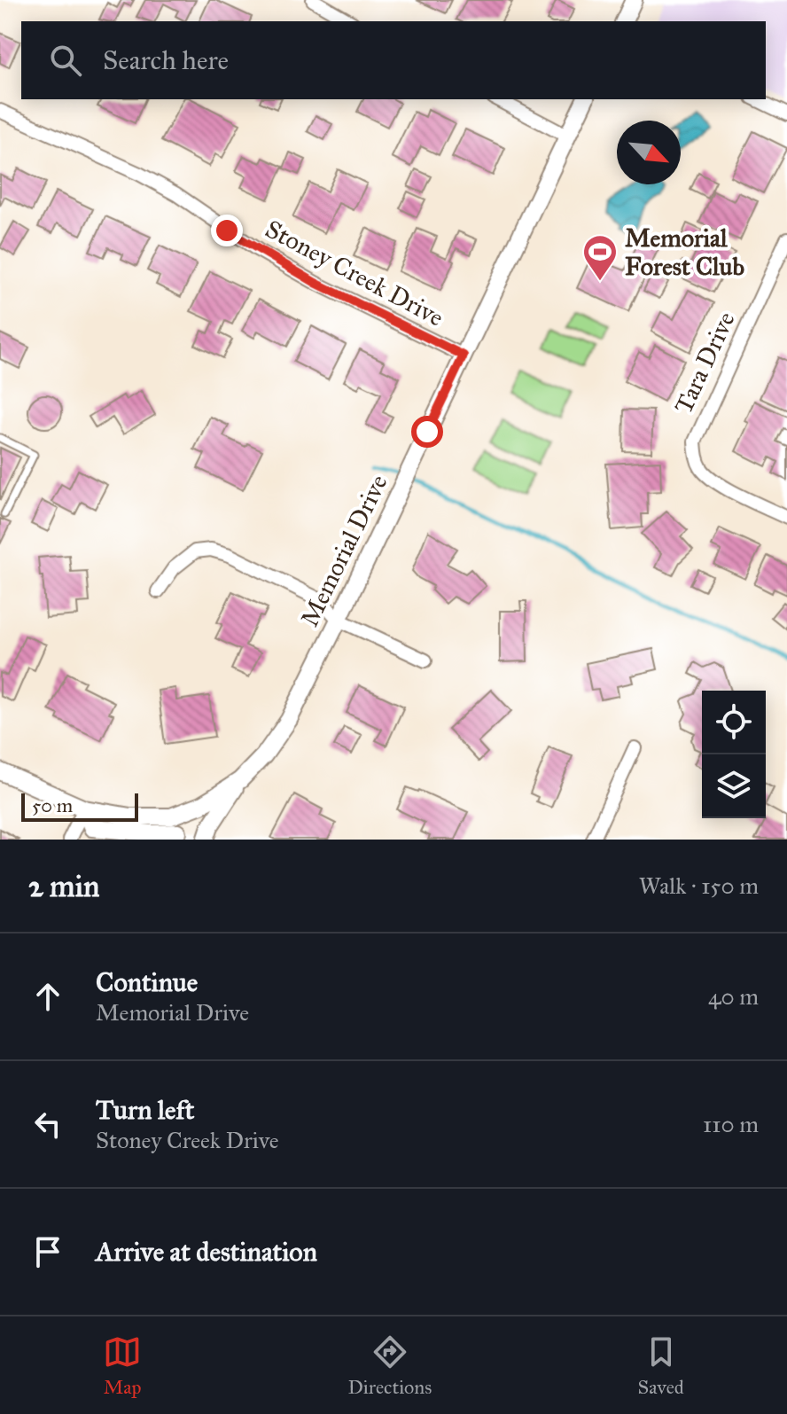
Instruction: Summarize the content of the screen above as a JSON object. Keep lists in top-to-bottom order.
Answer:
{
  "streets": {
    "street": ["Stoney Creek Drive", "Tara Drive", "Memorial Drive"]
  },
  "crossings": [
    ["Stoney Creek Drive", "Memorial Drive"]
  ],
  "places": {
    "sports": ["Memorial Forest Club"]
  },
  "scale_bar": "50 m",
  "north": "bottom right",
  "page": {
    "search": "Search here",
    "scale": "50 m",
    "heading": ["2 min", "Walk · 150 m"],
    "list": [
      ["Continue", "Memorial Drive", "40 m"],
      ["Turn left", "Stoney Creek Drive", "110 m"],
      "Arrive at destination"
    ],
    "nav": ["Map", "Directions", "Saved"]
  }
}
